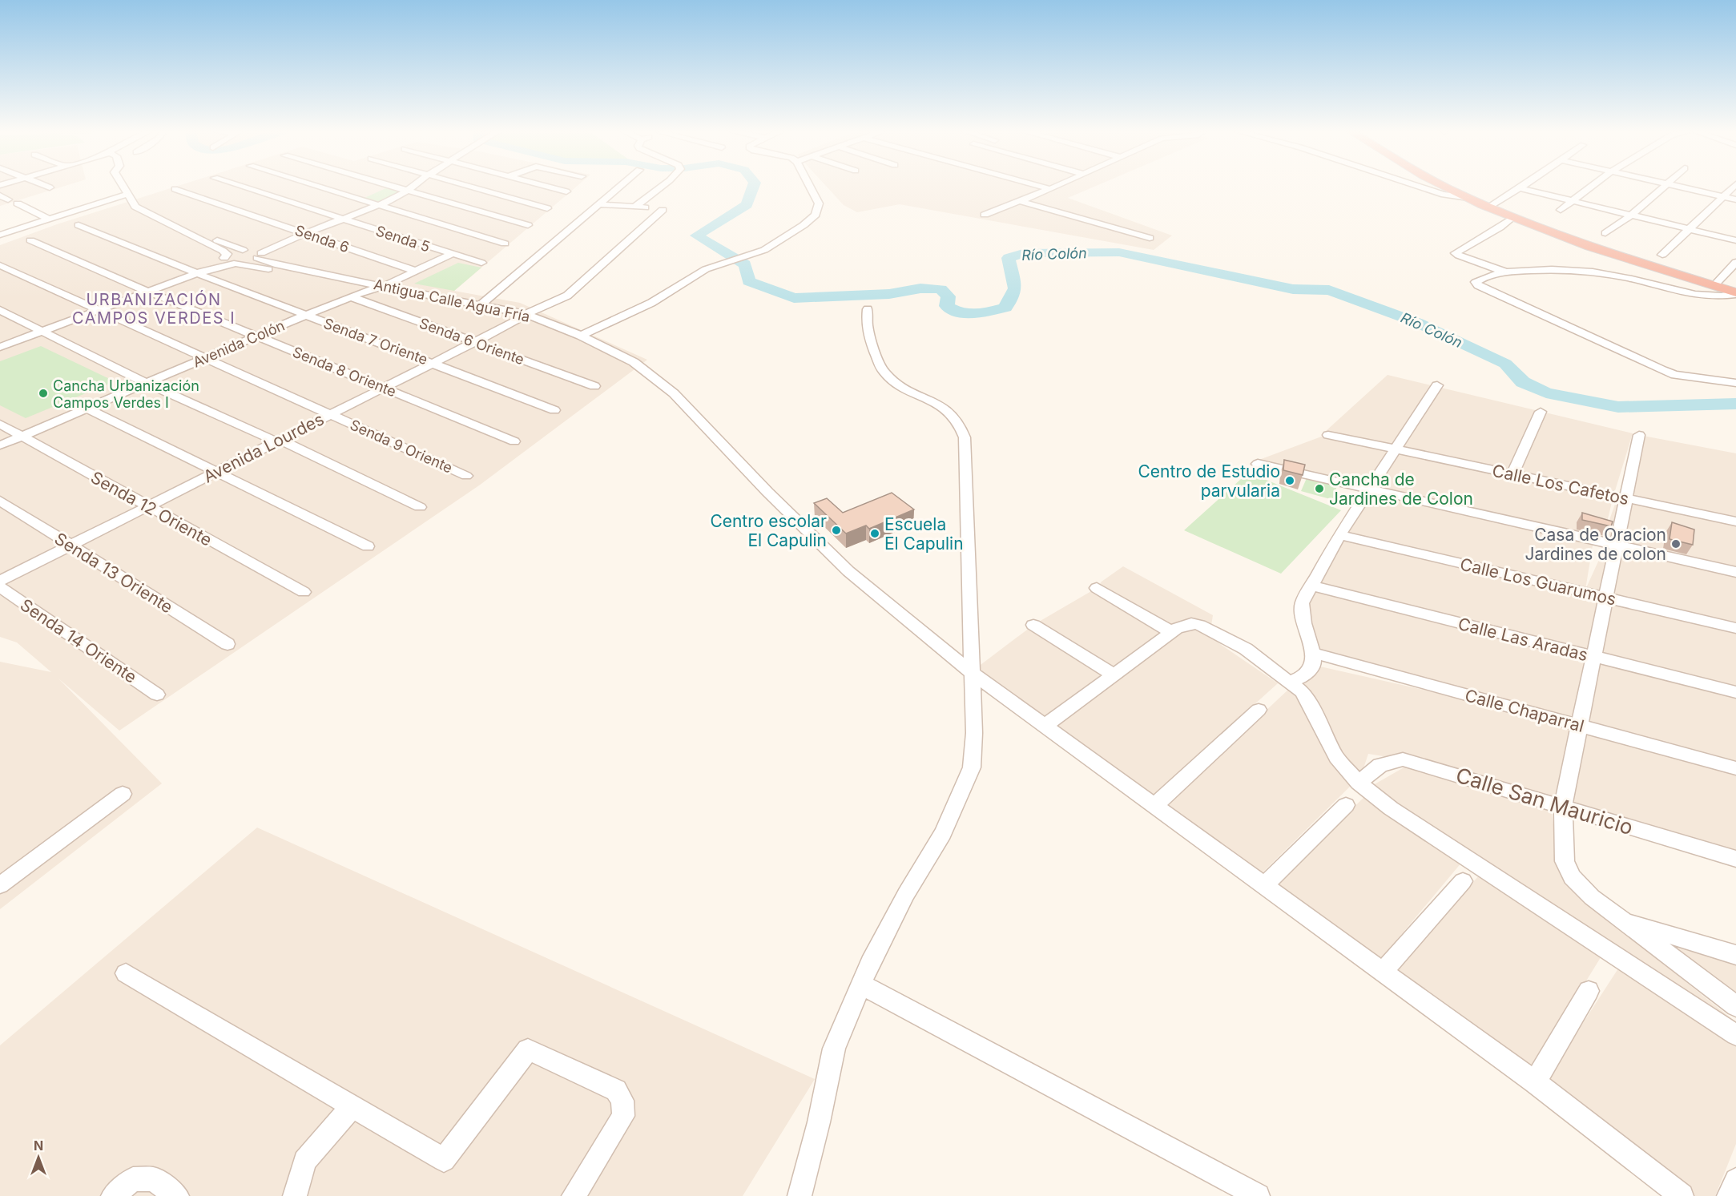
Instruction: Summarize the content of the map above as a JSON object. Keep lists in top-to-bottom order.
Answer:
{
  "streets": {
    "street": [
      "Senda 6",
      "Senda 5",
      "Antigua Calle Agua Fría",
      "Senda 7 Oriente",
      "Senda 6 Oriente",
      "Avenida Colón",
      "Senda 8 Oriente",
      "Senda 9 Oriente",
      "Avenida Lourdes",
      "Calle Los Cafetos",
      "Senda 12 Oriente",
      "Senda 13 Oriente",
      "Calle Los Guarumos",
      "Calle Las Aradas",
      "Senda 14 Oriente",
      "Calle Chaparral",
      "Calle San Mauricio"
    ]
  },
  "crossings": [
    ["Senda 6", "Avenida Colón"],
    ["Senda 5", "Avenida Colón"],
    ["Antigua Calle Agua Fría", "Avenida Colón"],
    ["Antigua Calle Agua Fría", "Avenida Lourdes"],
    ["Senda 7 Oriente", "Avenida Colón"],
    ["Senda 7 Oriente", "Avenida Lourdes"],
    ["Senda 6 Oriente", "Avenida Colón"],
    ["Senda 6 Oriente", "Avenida Lourdes"],
    ["Avenida Colón", "Senda 8 Oriente"],
    ["Avenida Colón", "Senda 9 Oriente"],
    ["Avenida Colón", "Senda 12 Oriente"],
    ["Senda 8 Oriente", "Avenida Lourdes"],
    ["Senda 9 Oriente", "Avenida Lourdes"],
    ["Avenida Lourdes", "Senda 12 Oriente"],
    ["Avenida Lourdes", "Senda 13 Oriente"]
  ],
  "districts": ["URBANIZACIÓN CAMPOS VERDES I"],
  "water": ["Río Colón"],
  "places": [
    "Cancha Urbanización Campos Verdes I",
    "Centro de Estudio parvularia",
    "Cancha de Jardines de Colon",
    "Centro escolar El Capulin",
    "Escuela El Capulin",
    "Casa de Oracion Jardines de colon"
  ],
  "north": "top"
}
